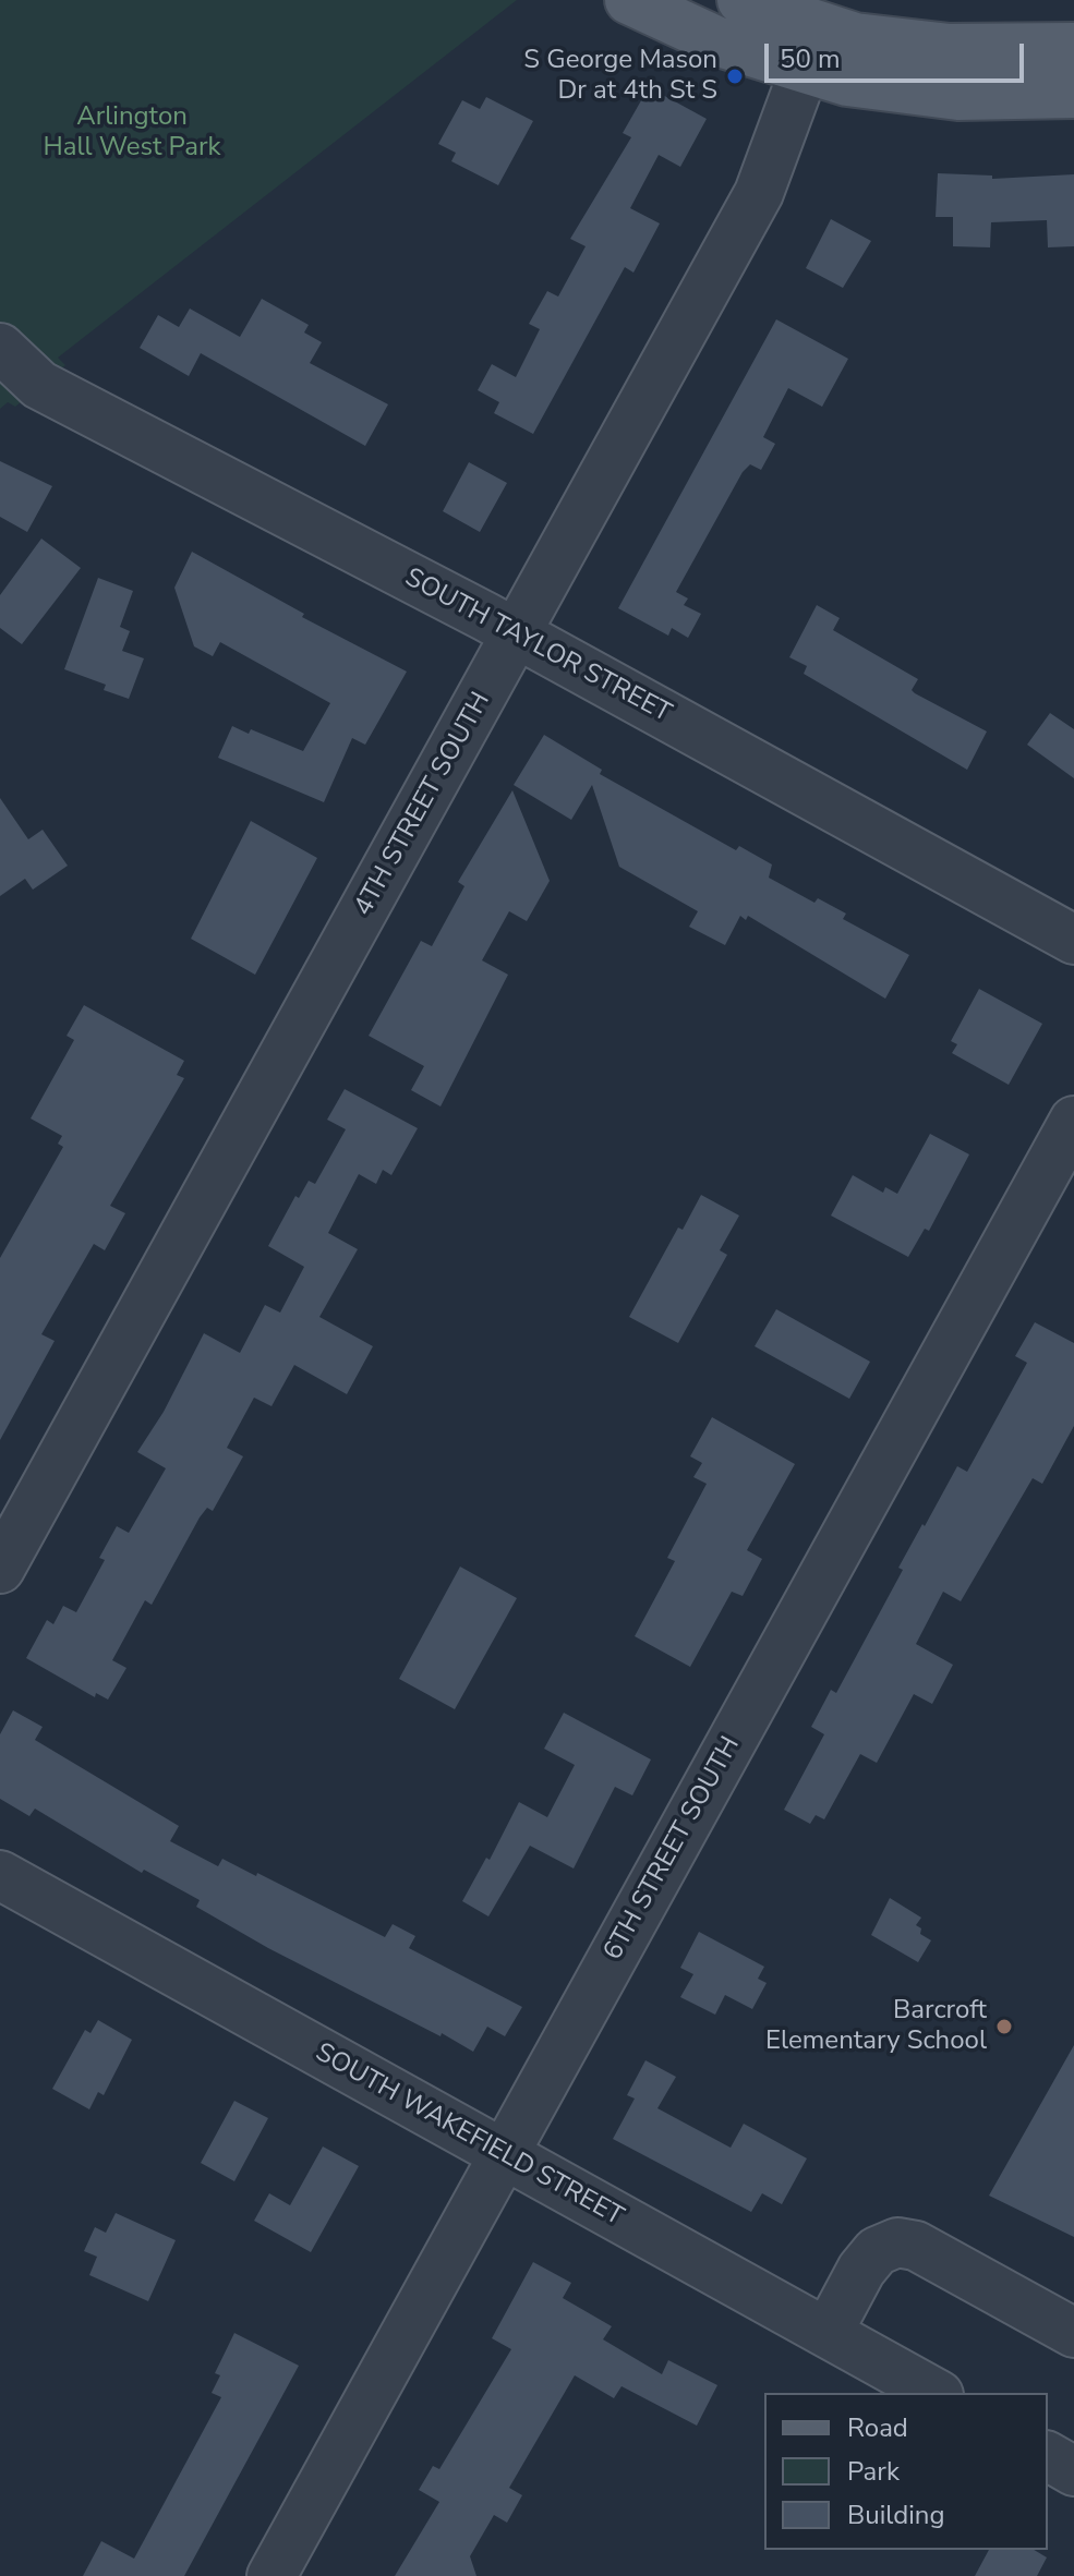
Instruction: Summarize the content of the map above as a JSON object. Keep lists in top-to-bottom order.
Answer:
{
  "streets": {
    "street": [
      "SOUTH TAYLOR STREET",
      "4TH STREET SOUTH",
      "6TH STREET SOUTH",
      "SOUTH WAKEFIELD STREET"
    ]
  },
  "crossings": [
    ["SOUTH TAYLOR STREET", "4TH STREET SOUTH"],
    ["6TH STREET SOUTH", "SOUTH WAKEFIELD STREET"]
  ],
  "parks": ["Arlington Hall West Park"],
  "places": ["S George Mason Dr at 4th St S", "Barcroft Elementary School"],
  "legend": ["Road", "Park", "Building"],
  "scale_bar": "50 m"
}
